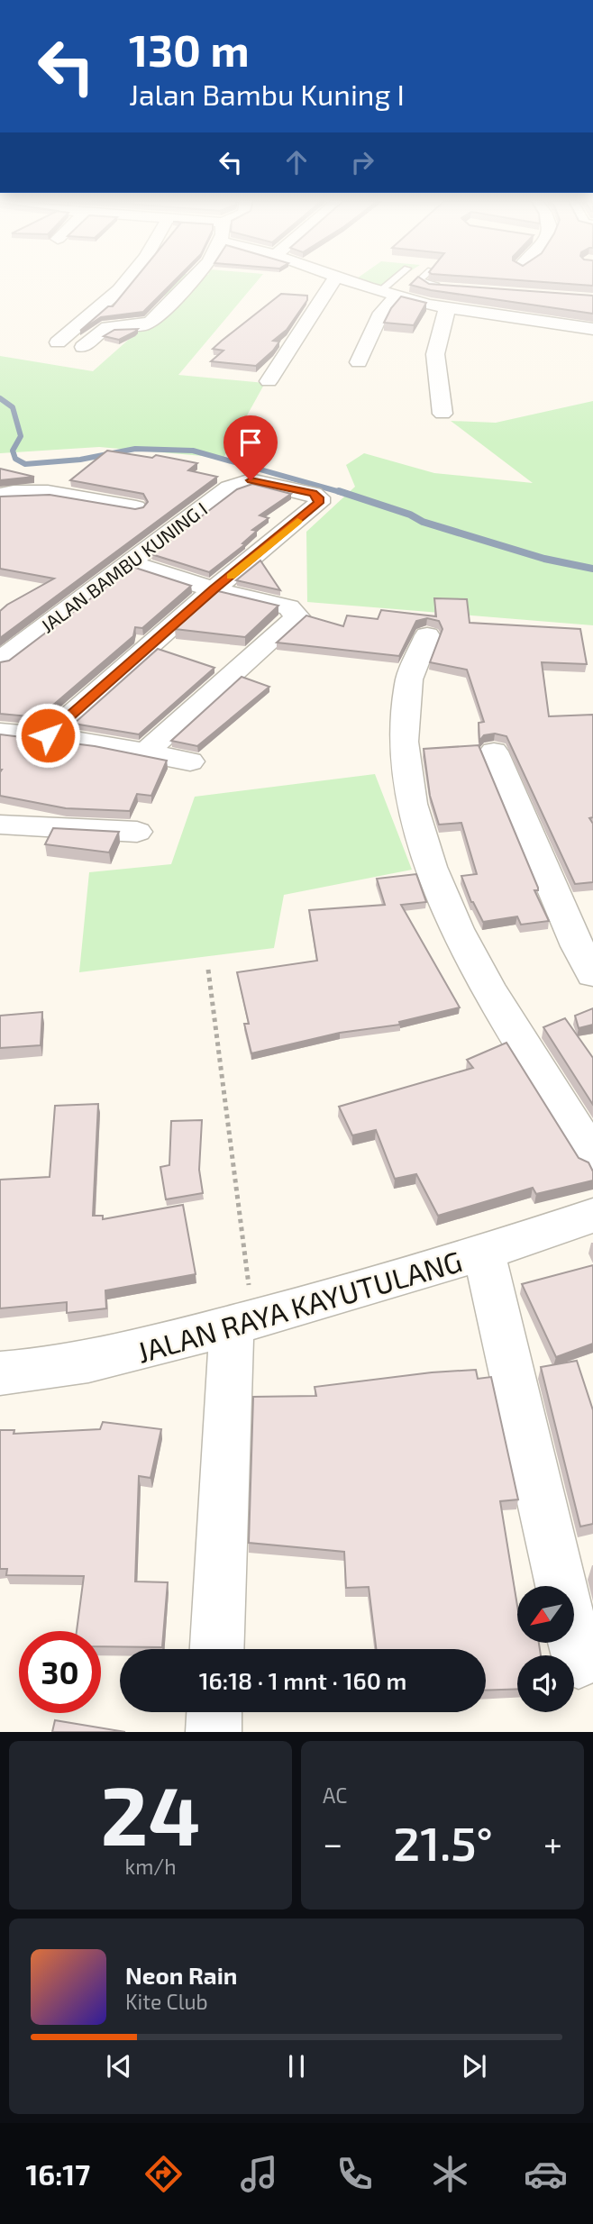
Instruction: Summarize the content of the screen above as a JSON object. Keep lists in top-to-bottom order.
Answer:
{
  "streets": {
    "street": ["JALAN BAMBU KUNING I", "JALAN RAYA KAYUTULANG"]
  },
  "north": "bottom left",
  "page": {
    "turn": ["130 m", "Jalan Bambu Kuning I"],
    "limit": "30",
    "trip": "16:18 · 1 mnt · 160 m",
    "tile": [
      ["24", "km/h"],
      "AC"
    ],
    "heat": ["−", "21.5°", "+"],
    "song": ["Neon Rain", "Kite Club"],
    "tabs": "16:17"
  }
}
